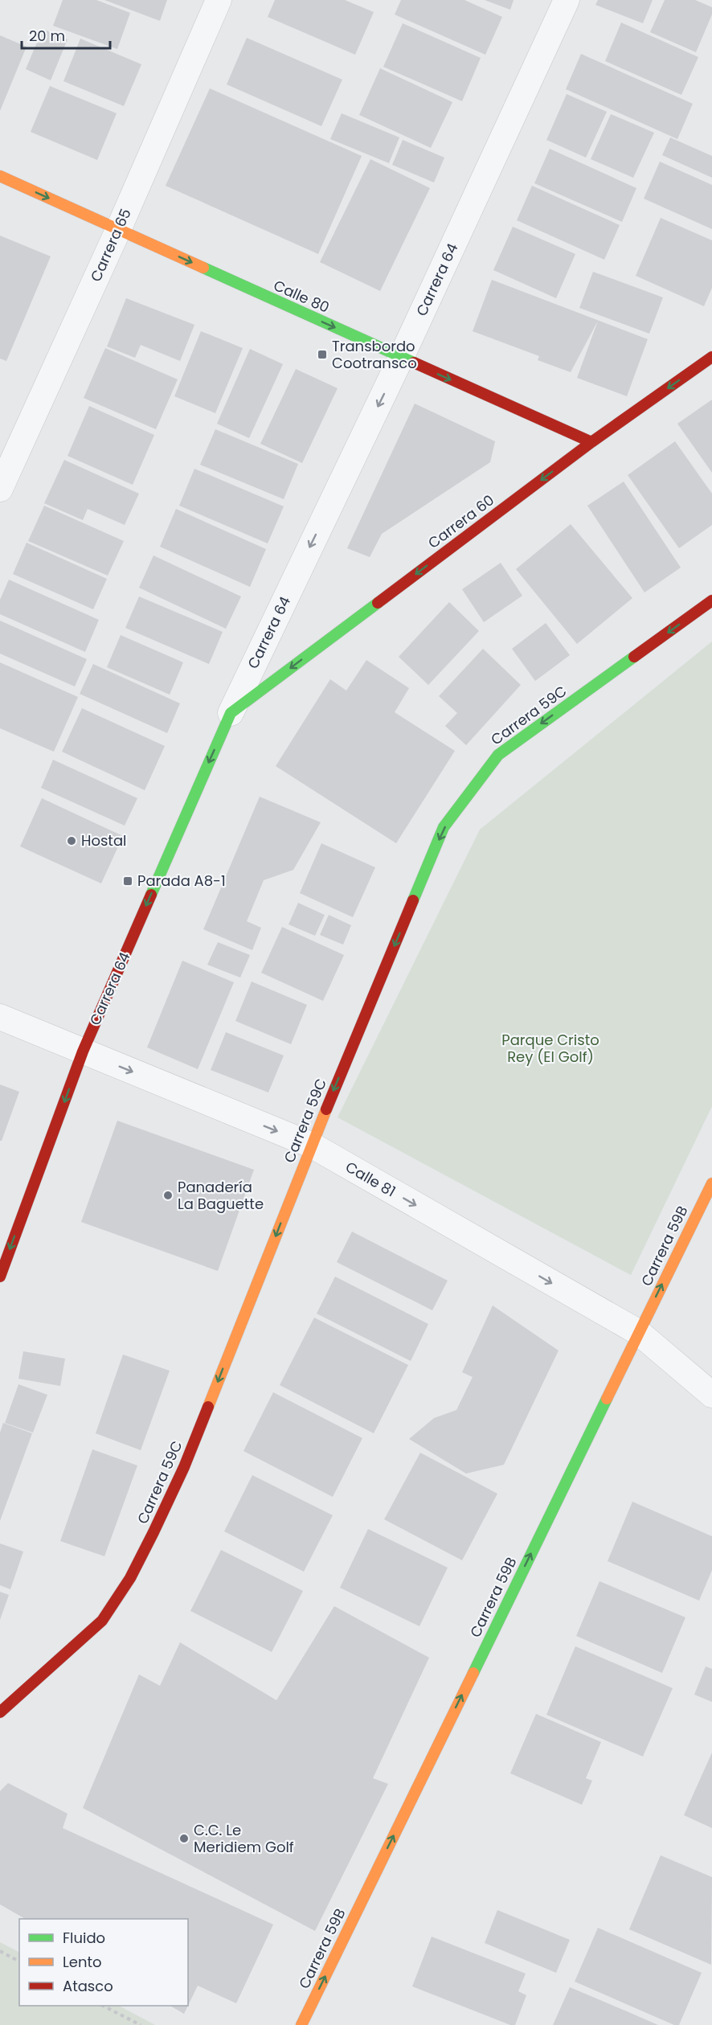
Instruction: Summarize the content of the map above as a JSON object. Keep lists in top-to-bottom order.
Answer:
{
  "streets": {
    "street": [
      "Carrera 65",
      "Carrera 64",
      "Calle 80",
      "Carrera 60",
      "Carrera 59C",
      "Calle 81",
      "Carrera 59B"
    ]
  },
  "crossings": [
    ["Carrera 65", "Calle 80"],
    ["Carrera 64", "Calle 80"],
    ["Carrera 64", "Carrera 60"],
    ["Carrera 64", "Calle 81"],
    ["Calle 80", "Carrera 60"],
    ["Carrera 59C", "Calle 81"],
    ["Calle 81", "Carrera 59B"]
  ],
  "one_way": [
    "Carrera 64",
    "Calle 80",
    "Carrera 60",
    "Carrera 59C",
    "Calle 81",
    "Carrera 59B"
  ],
  "parks": ["Parque Cristo Rey (El Golf)"],
  "places": {
    "transit": ["Transbordo Cootransco", "Parada A8-1"],
    "other": ["Hostal", "Panadería La Baguette", "C.C. Le Meridiem Golf"]
  },
  "legend": ["Fluido", "Lento", "Atasco"],
  "scale_bar": "20 m"
}
